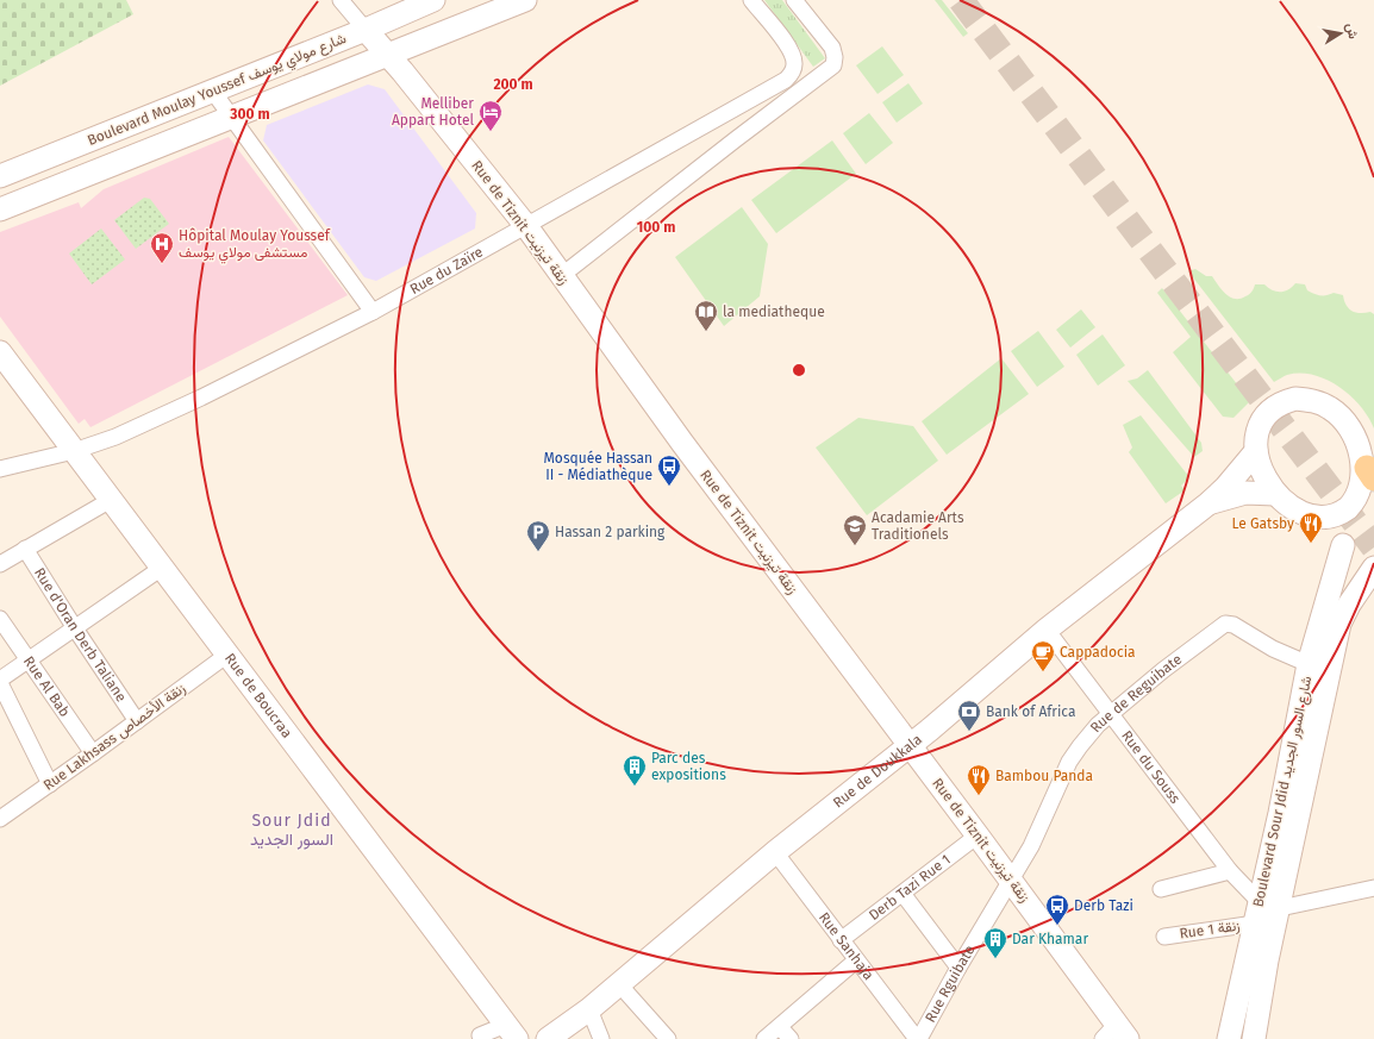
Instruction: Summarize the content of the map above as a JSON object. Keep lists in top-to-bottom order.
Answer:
{
  "streets": {
    "street": [
      "Boulevard Moulay Youssef شارع مولاي يوسف",
      "Rue de Tiznit زنقة تيزنيت",
      "Rue du Zaïre",
      "Rue d'Oran Derb Taliane",
      "Rue Al Bab",
      "Rue de Reguibate",
      "Rue de Boucraa",
      "Rue Lakhsass زنقة الأخصاص",
      "Rue du Souss",
      "Rue de Doukkala",
      "Boulevard Sour Jdid شارع السور الجديد",
      "Derb Tazi Rue 1",
      "Rue 1 زنقة",
      "Rue Sanhaja",
      "Rue Rguibate"
    ]
  },
  "crossings": [
    ["Boulevard Moulay Youssef شارع مولاي يوسف", "Rue de Tiznit زنقة تيزنيت"],
    ["Rue de Tiznit زنقة تيزنيت", "Rue du Zaïre"],
    ["Rue de Tiznit زنقة تيزنيت", "Rue de Reguibate"],
    ["Rue de Tiznit زنقة تيزنيت", "Rue de Doukkala"],
    ["Rue de Tiznit زنقة تيزنيت", "Derb Tazi Rue 1"],
    ["Rue de Tiznit زنقة تيزنيت", "Rue Rguibate"],
    ["Rue du Zaïre", "Rue de Boucraa"],
    ["Rue d'Oran Derb Taliane", "Rue Lakhsass زنقة الأخصاص"],
    ["Rue Al Bab", "Rue Lakhsass زنقة الأخصاص"],
    ["Rue de Reguibate", "Rue du Souss"],
    ["Rue de Reguibate", "Boulevard Sour Jdid شارع السور الجديد"],
    ["Rue de Reguibate", "Rue Rguibate"],
    ["Rue de Boucraa", "Rue Lakhsass زنقة الأخصاص"],
    ["Rue du Souss", "Rue de Doukkala"],
    ["Rue du Souss", "Boulevard Sour Jdid شارع السور الجديد"],
    ["Rue du Souss", "Rue 1 زنقة"],
    ["Rue de Doukkala", "Rue Sanhaja"],
    ["Boulevard Sour Jdid شارع السور الجديد", "Rue 1 زنقة"],
    ["Derb Tazi Rue 1", "Rue Sanhaja"],
    ["Rue Sanhaja", "Rue Rguibate"]
  ],
  "districts": ["Sour Jdid السور الجديد"],
  "places": {
    "hotel": ["Melliber Appart Hotel"],
    "hospital": ["Hôpital Moulay Youssef مستشفى مولاي يوسف"],
    "library": ["la mediatheque"],
    "bus stop": ["Mosquée Hassan II - Médiathèque", "Derb Tazi"],
    "restaurant": ["Le Gatsby", "Bambou Panda"],
    "school or university": ["Acadamie Arts Traditionels"],
    "parking": ["Hassan 2 parking"],
    "cafe": ["Cappadocia"],
    "bank": ["Bank of Africa"],
    "building": ["Parc des expositions", "Dar Khamar"]
  },
  "north": "right",
  "rings": ["200 m", "300 m", "100 m"]
}
